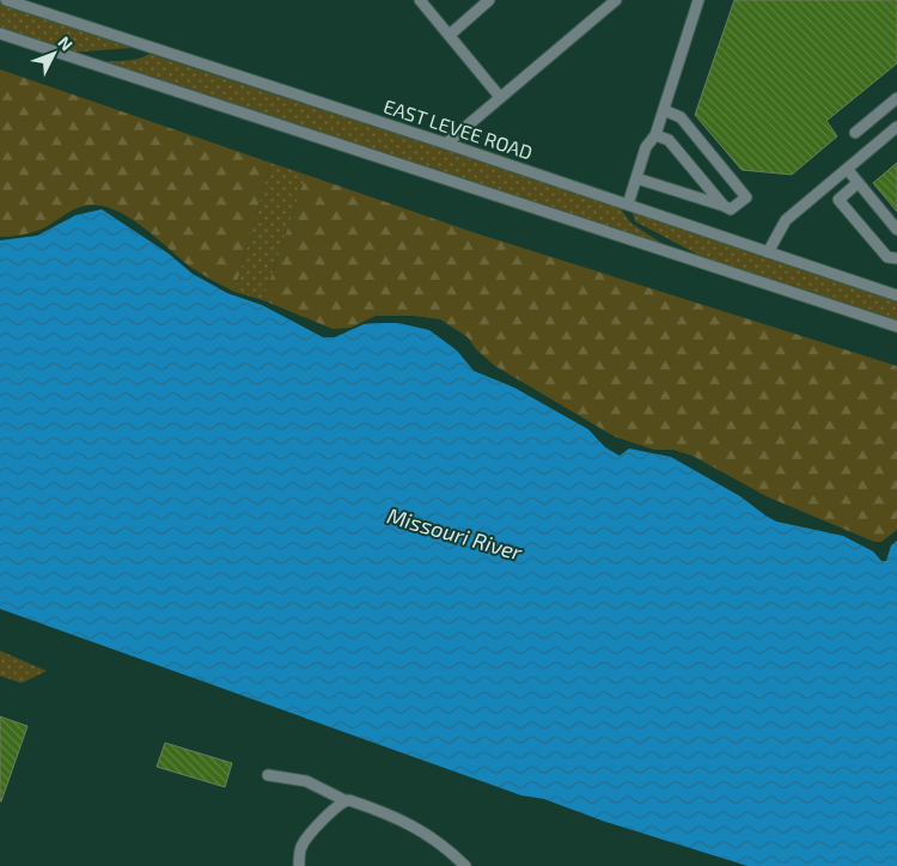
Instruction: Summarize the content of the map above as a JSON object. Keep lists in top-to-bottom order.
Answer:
{
  "streets": {
    "street": ["EAST LEVEE ROAD"]
  },
  "water": ["Missouri River"],
  "north": "top right"
}
